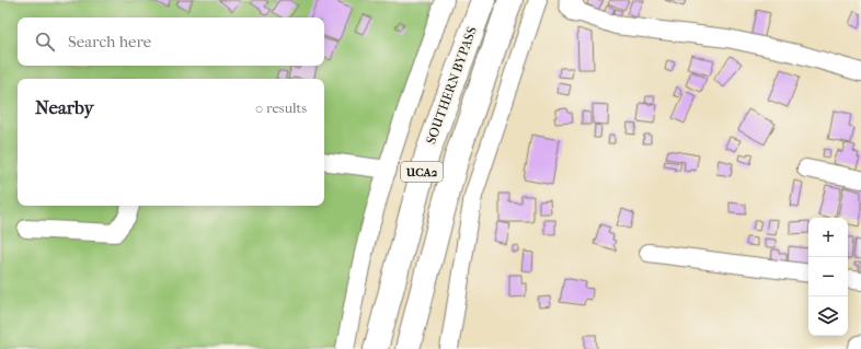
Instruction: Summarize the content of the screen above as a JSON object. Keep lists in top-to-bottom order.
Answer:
{
  "streets": {
    "highway": ["SOUTHERN BYPASS", "UCA2"]
  },
  "page": {
    "search": "Search here",
    "heading": ["Nearby", "0 results"],
    "map_buttons": ["+", "−"]
  }
}
